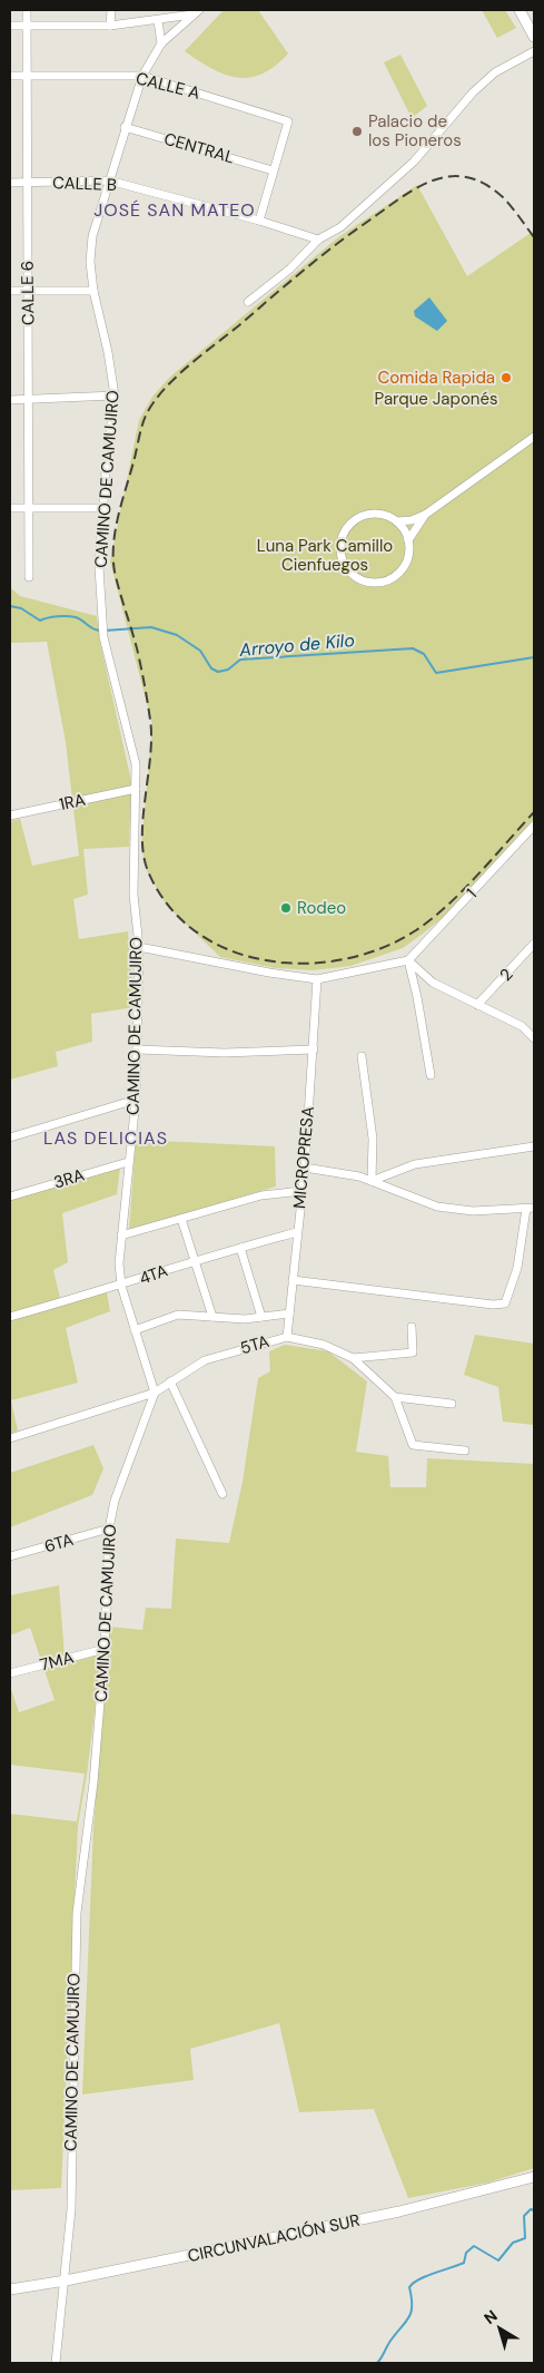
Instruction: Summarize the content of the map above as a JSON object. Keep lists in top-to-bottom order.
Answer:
{
  "streets": {
    "main road": ["CIRCUNVALACIÓN SUR"],
    "street": [
      "CALLE A",
      "CENTRAL",
      "CALLE B",
      "CALLE 6",
      "CAMINO DE CAMUJIRO",
      "1RA",
      "1",
      "2",
      "MICROPRESA",
      "3RA",
      "4TA",
      "5TA",
      "6TA",
      "7MA"
    ]
  },
  "crossings": [
    ["CALLE A", "CENTRAL"],
    ["CALLE A", "CALLE 6"],
    ["CALLE A", "CAMINO DE CAMUJIRO"],
    ["CENTRAL", "CAMINO DE CAMUJIRO"],
    ["CALLE B", "CALLE 6"],
    ["CALLE B", "CAMINO DE CAMUJIRO"],
    ["CAMINO DE CAMUJIRO", "1RA"],
    ["CAMINO DE CAMUJIRO", "3RA"],
    ["CAMINO DE CAMUJIRO", "4TA"],
    ["CAMINO DE CAMUJIRO", "5TA"],
    ["CAMINO DE CAMUJIRO", "6TA"],
    ["CAMINO DE CAMUJIRO", "7MA"],
    ["CAMINO DE CAMUJIRO", "CIRCUNVALACIÓN SUR"],
    ["MICROPRESA", "4TA"],
    ["MICROPRESA", "5TA"]
  ],
  "districts": ["JOSÉ SAN MATEO", "LAS DELICIAS"],
  "water": ["Arroyo de Kilo"],
  "parks": ["Parque Japonés", "Luna Park Camillo Cienfuegos"],
  "places": ["Palacio de los Pioneros", "Comida Rapida", "Rodeo"],
  "north": "top left"
}
